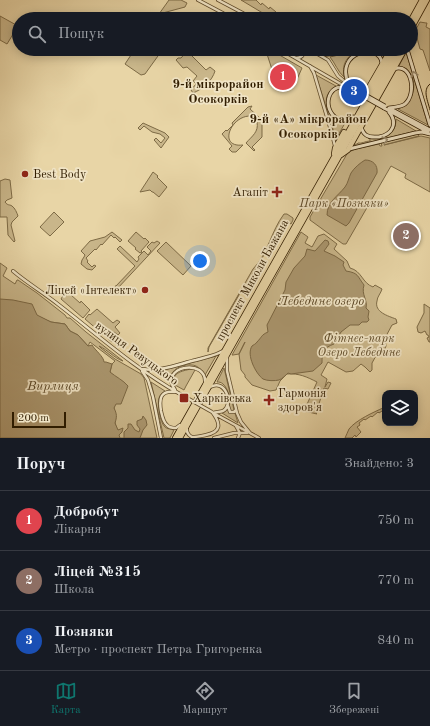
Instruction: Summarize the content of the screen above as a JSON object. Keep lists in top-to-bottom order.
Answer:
{
  "streets": {
    "highway": ["проспект Миколи Бажана"],
    "street": ["вулиця Ревуцького"]
  },
  "districts": ["9-й мікрорайон Осокорків", "9-й «А» мікрорайон Осокорків"],
  "water": ["Лебедине озеро", "Вирлиця"],
  "parks": ["Парк «Позняки»", "Фітнес-парк Озеро Лебедине"],
  "places": {
    "other": ["Best Body", "Ліцей «Інтелект»"],
    "health": ["Агапіт", "Гармонія здоров'я"],
    "transit": ["Харківська"]
  },
  "scale_bar": "200 m",
  "page": {
    "search": "Пошук",
    "pins": ["1", "3", "2"],
    "scale": "200 m",
    "heading": ["Поруч", "Знайдено: 3"],
    "list": [
      {
        "mark": "1",
        "name": "Добробут",
        "note": "Лікарня",
        "value": "750 m"
      },
      {
        "mark": "2",
        "name": "Ліцей №315",
        "note": "Школа",
        "value": "770 m"
      },
      {
        "mark": "3",
        "name": "Позняки",
        "note": "Метро · проспект Петра Григоренка",
        "value": "840 m"
      }
    ],
    "nav": ["Карта", "Маршрут", "Збережені"]
  }
}
